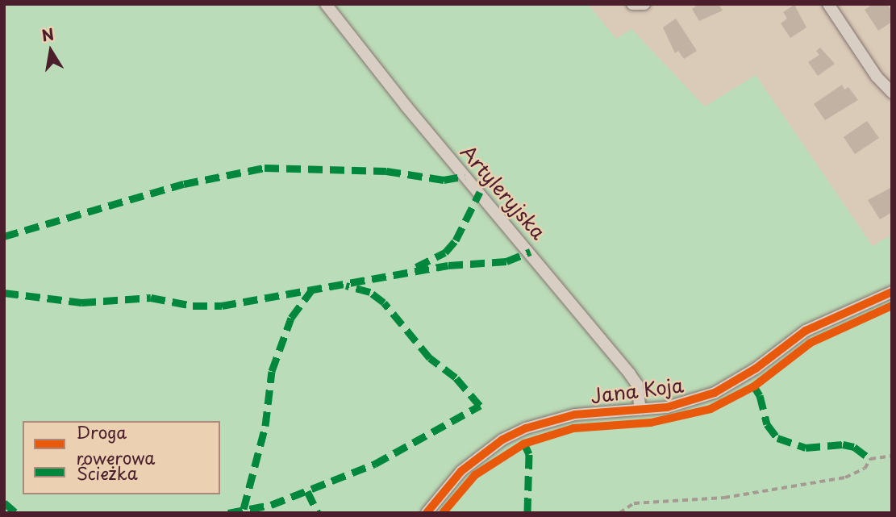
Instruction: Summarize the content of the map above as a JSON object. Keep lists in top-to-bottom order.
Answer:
{
  "streets": {
    "street": ["Artyleryjska", "Jana Koja"]
  },
  "crossings": [
    ["Artyleryjska", "Jana Koja"]
  ],
  "legend": ["Droga rowerowa", "Ścieżka"],
  "north": "top"
}
